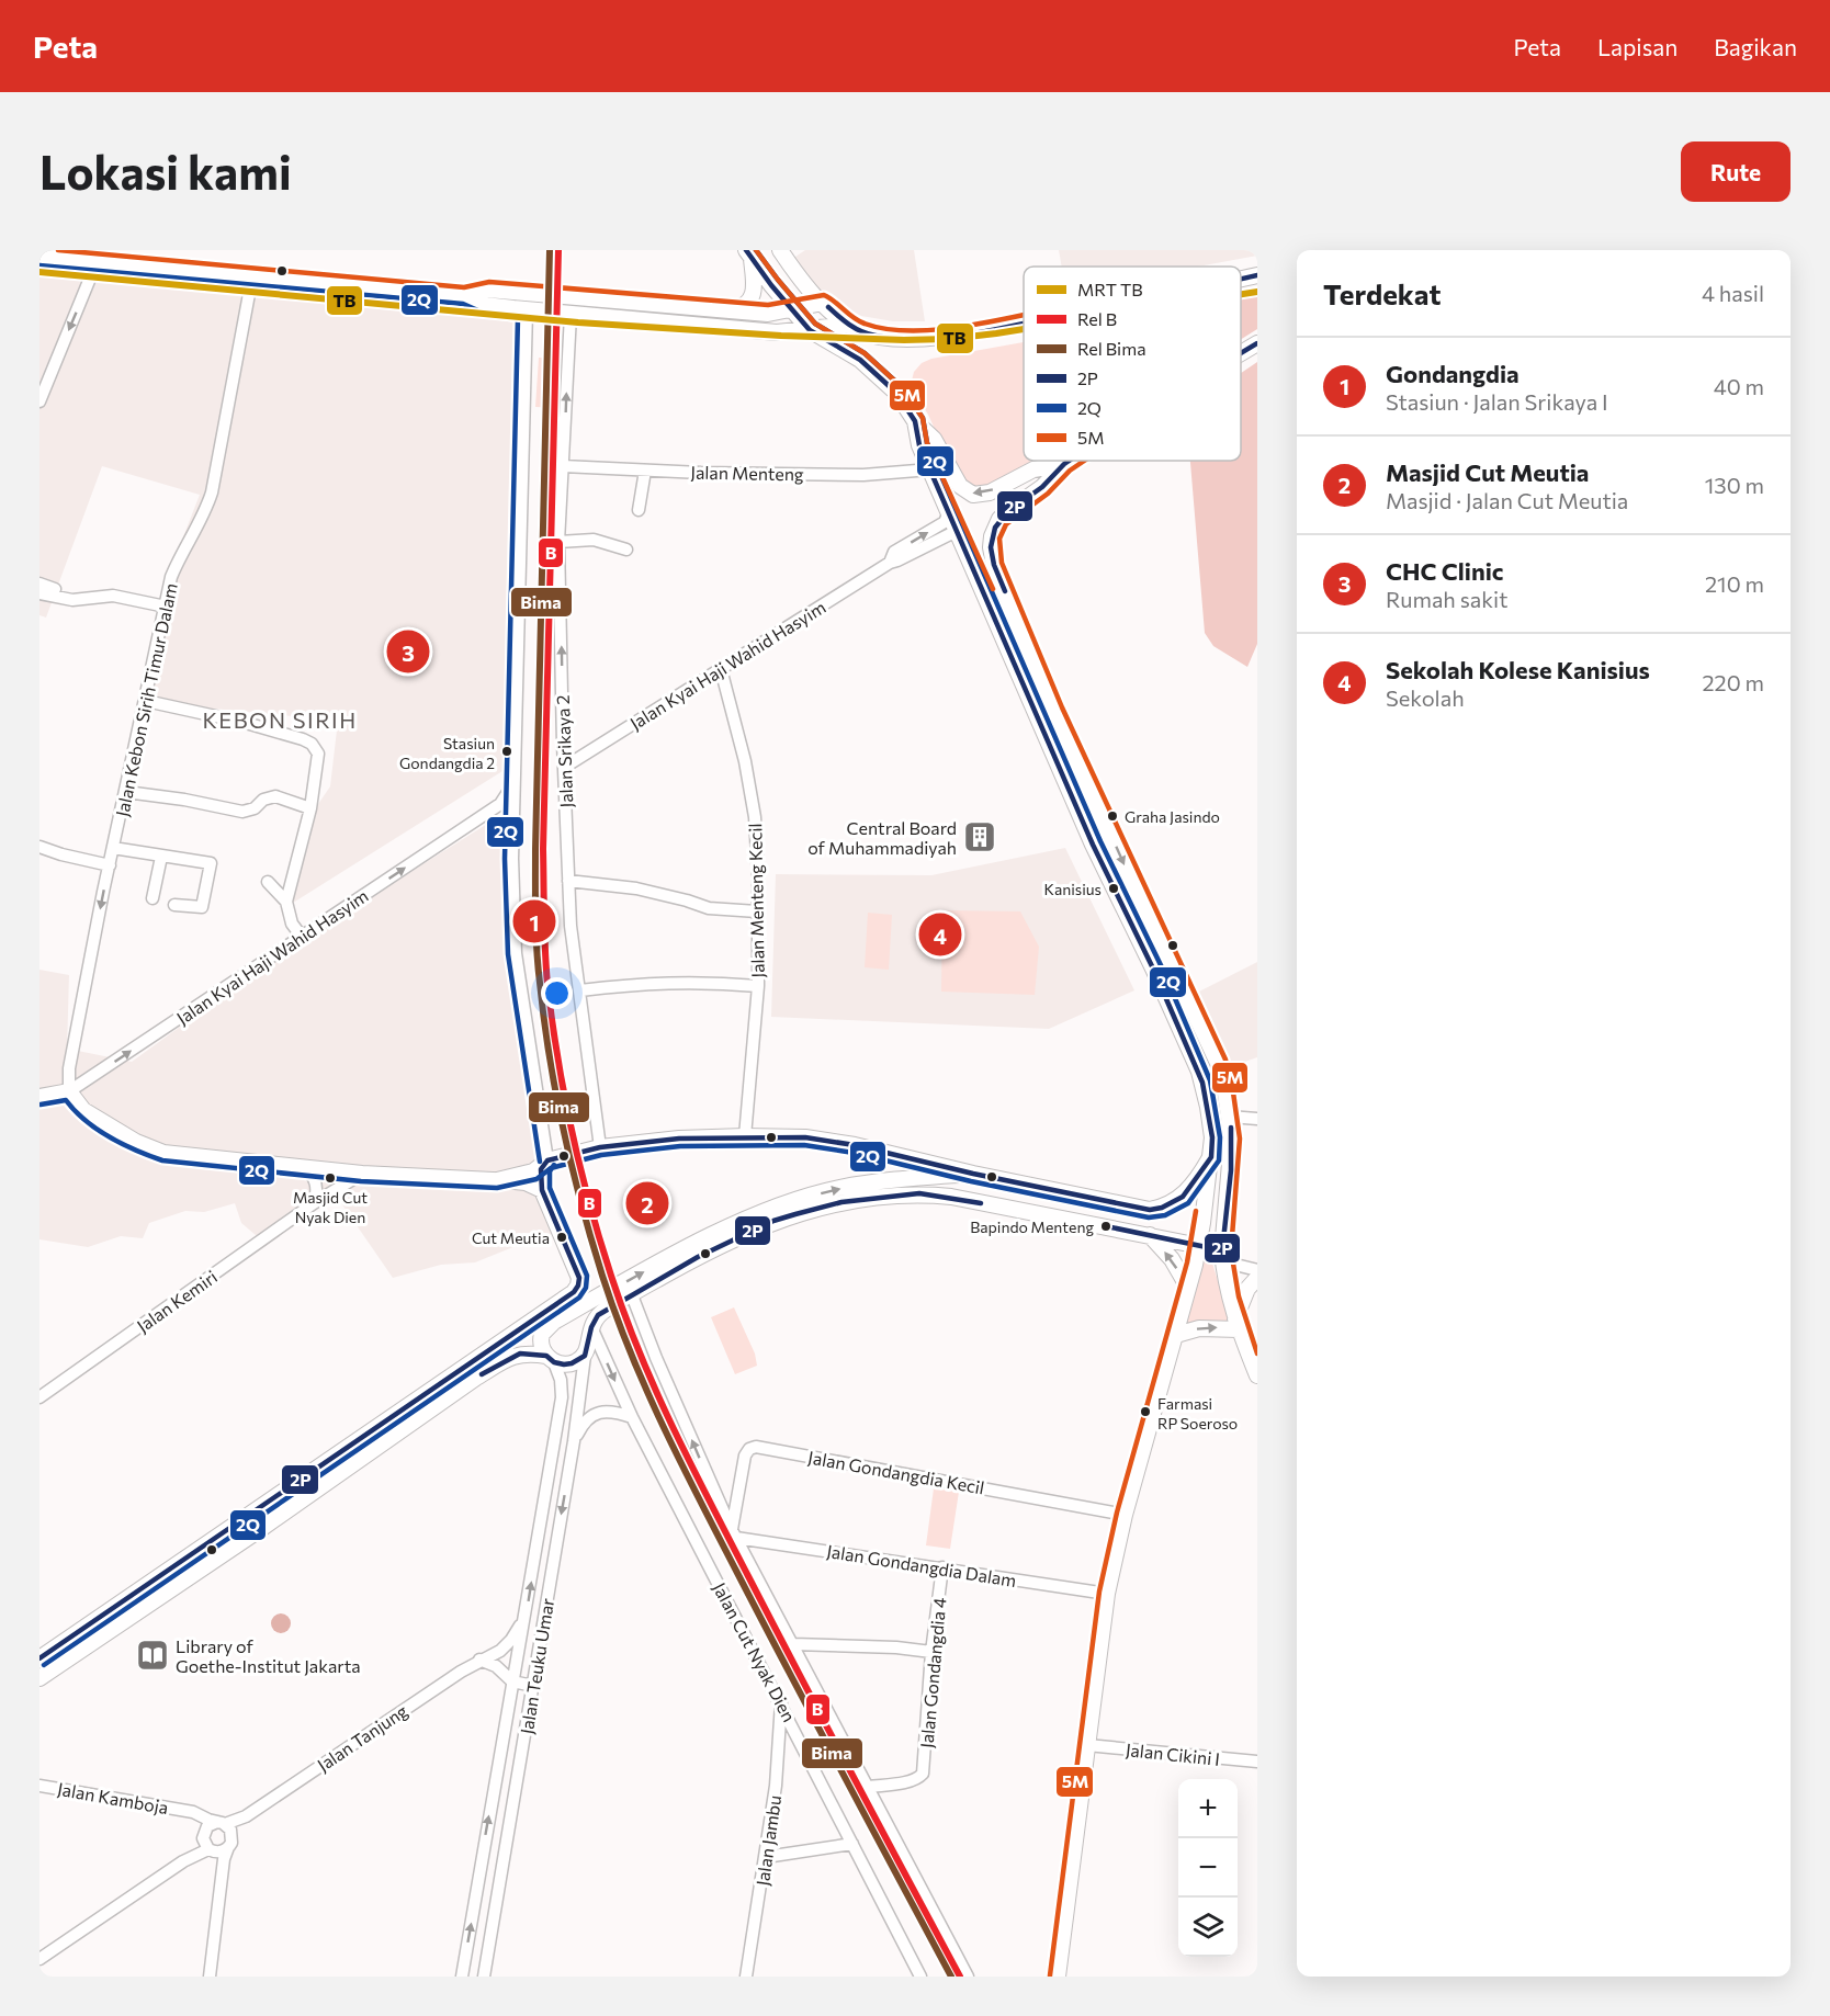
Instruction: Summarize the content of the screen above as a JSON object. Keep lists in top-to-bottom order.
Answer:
{
  "streets": {
    "main road": ["Jalan Kyai Haji Wahid Hasyim"],
    "street": [
      "Jalan Menteng",
      "Jalan Kebon Sirih Timur Dalam",
      "Jalan Srikaya 2",
      "Jalan Menteng Kecil",
      "Jalan Kemiri",
      "Jalan Gondangdia Kecil",
      "Jalan Gondangdia Dalam",
      "Jalan Cut Nyak Dien",
      "Jalan Teuku Umar",
      "Jalan Gondangdia 4",
      "Jalan Tanjung",
      "Jalan Cikini I",
      "Jalan Kamboja",
      "Jalan Jambu"
    ]
  },
  "crossings": [
    ["Jalan Menteng", "Jalan Srikaya 2"],
    ["Jalan Kyai Haji Wahid Hasyim", "Jalan Kebon Sirih Timur Dalam"],
    ["Jalan Kyai Haji Wahid Hasyim", "Jalan Srikaya 2"],
    ["Jalan Kyai Haji Wahid Hasyim", "Jalan Menteng Kecil"],
    ["Jalan Gondangdia Kecil", "Jalan Gondangdia Dalam"],
    ["Jalan Gondangdia Dalam", "Jalan Gondangdia 4"],
    ["Jalan Cut Nyak Dien", "Jalan Jambu"],
    ["Jalan Teuku Umar", "Jalan Tanjung"],
    ["Jalan Tanjung", "Jalan Kamboja"]
  ],
  "one_way": ["Jalan Kyai Haji Wahid Hasyim"],
  "districts": ["KEBON SIRIH"],
  "places": {
    "other": [
      "Stasiun Gondangdia 2",
      "Graha Jasindo",
      "Kanisius",
      "Masjid Cut Nyak Dien",
      "Bapindo Menteng",
      "Cut Meutia",
      "Farmasi RP Soeroso"
    ],
    "building": ["Central Board of Muhammadiyah"],
    "library": ["Library of Goethe-Institut Jakarta"]
  },
  "lines": [
    "rail line B",
    "rail line Bima",
    "transit line 2P",
    "transit line 2Q",
    "transit line 5M",
    "metro line TB"
  ],
  "legend": [
    "MRT TB",
    "Rel B",
    "Rel Bima",
    "2P",
    "2Q",
    "5M"
  ],
  "page": {
    "header": "Peta",
    "nav": ["Peta", "Lapisan", "Bagikan"],
    "buttons": "Rute",
    "title": "Lokasi kami",
    "heading": ["Terdekat", "4 hasil"],
    "list": [
      {
        "mark": "1",
        "name": "Gondangdia",
        "note": "Stasiun · Jalan Srikaya I",
        "value": "40 m"
      },
      {
        "mark": "2",
        "name": "Masjid Cut Meutia",
        "note": "Masjid · Jalan Cut Meutia",
        "value": "130 m"
      },
      {
        "mark": "3",
        "name": "CHC Clinic",
        "note": "Rumah sakit",
        "value": "210 m"
      },
      {
        "mark": "4",
        "name": "Sekolah Kolese Kanisius",
        "note": "Sekolah",
        "value": "220 m"
      }
    ],
    "pins": [
      "3",
      "1",
      "4",
      "2"
    ],
    "map_buttons": ["+", "−"]
  }
}
